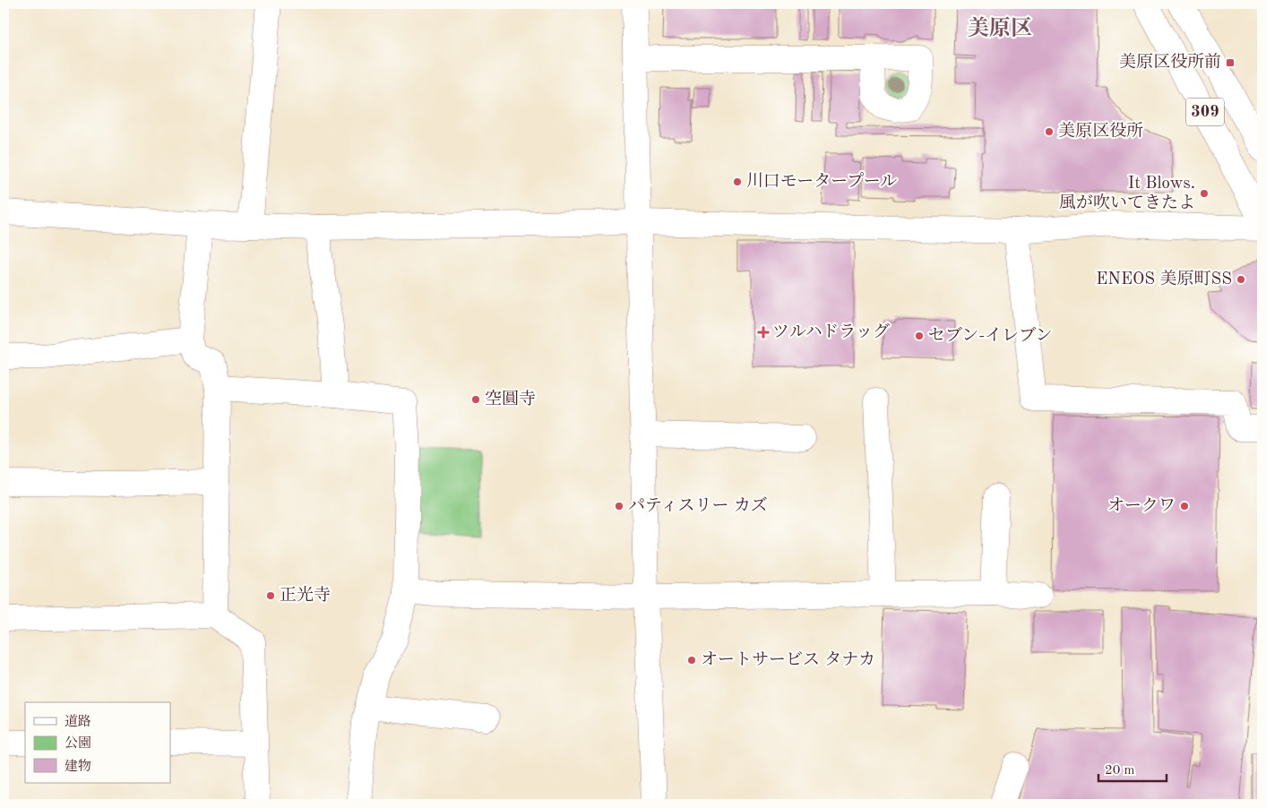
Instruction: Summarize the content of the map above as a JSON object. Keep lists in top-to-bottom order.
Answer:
{
  "streets": {
    "main road": ["309"]
  },
  "districts": ["美原区"],
  "places": {
    "transit": ["美原区役所前"],
    "other": [
      "美原区役所",
      "川口モータープール",
      "It Blows. 風が吹いてきたよ",
      "ENEOS 美原町SS",
      "セブン-イレブン",
      "空圓寺",
      "パティスリー カズ",
      "オークワ",
      "正光寺",
      "オートサービス タナカ"
    ],
    "health": ["ツルハドラッグ"]
  },
  "legend": ["道路", "公園", "建物"],
  "scale_bar": "20 m"
}
